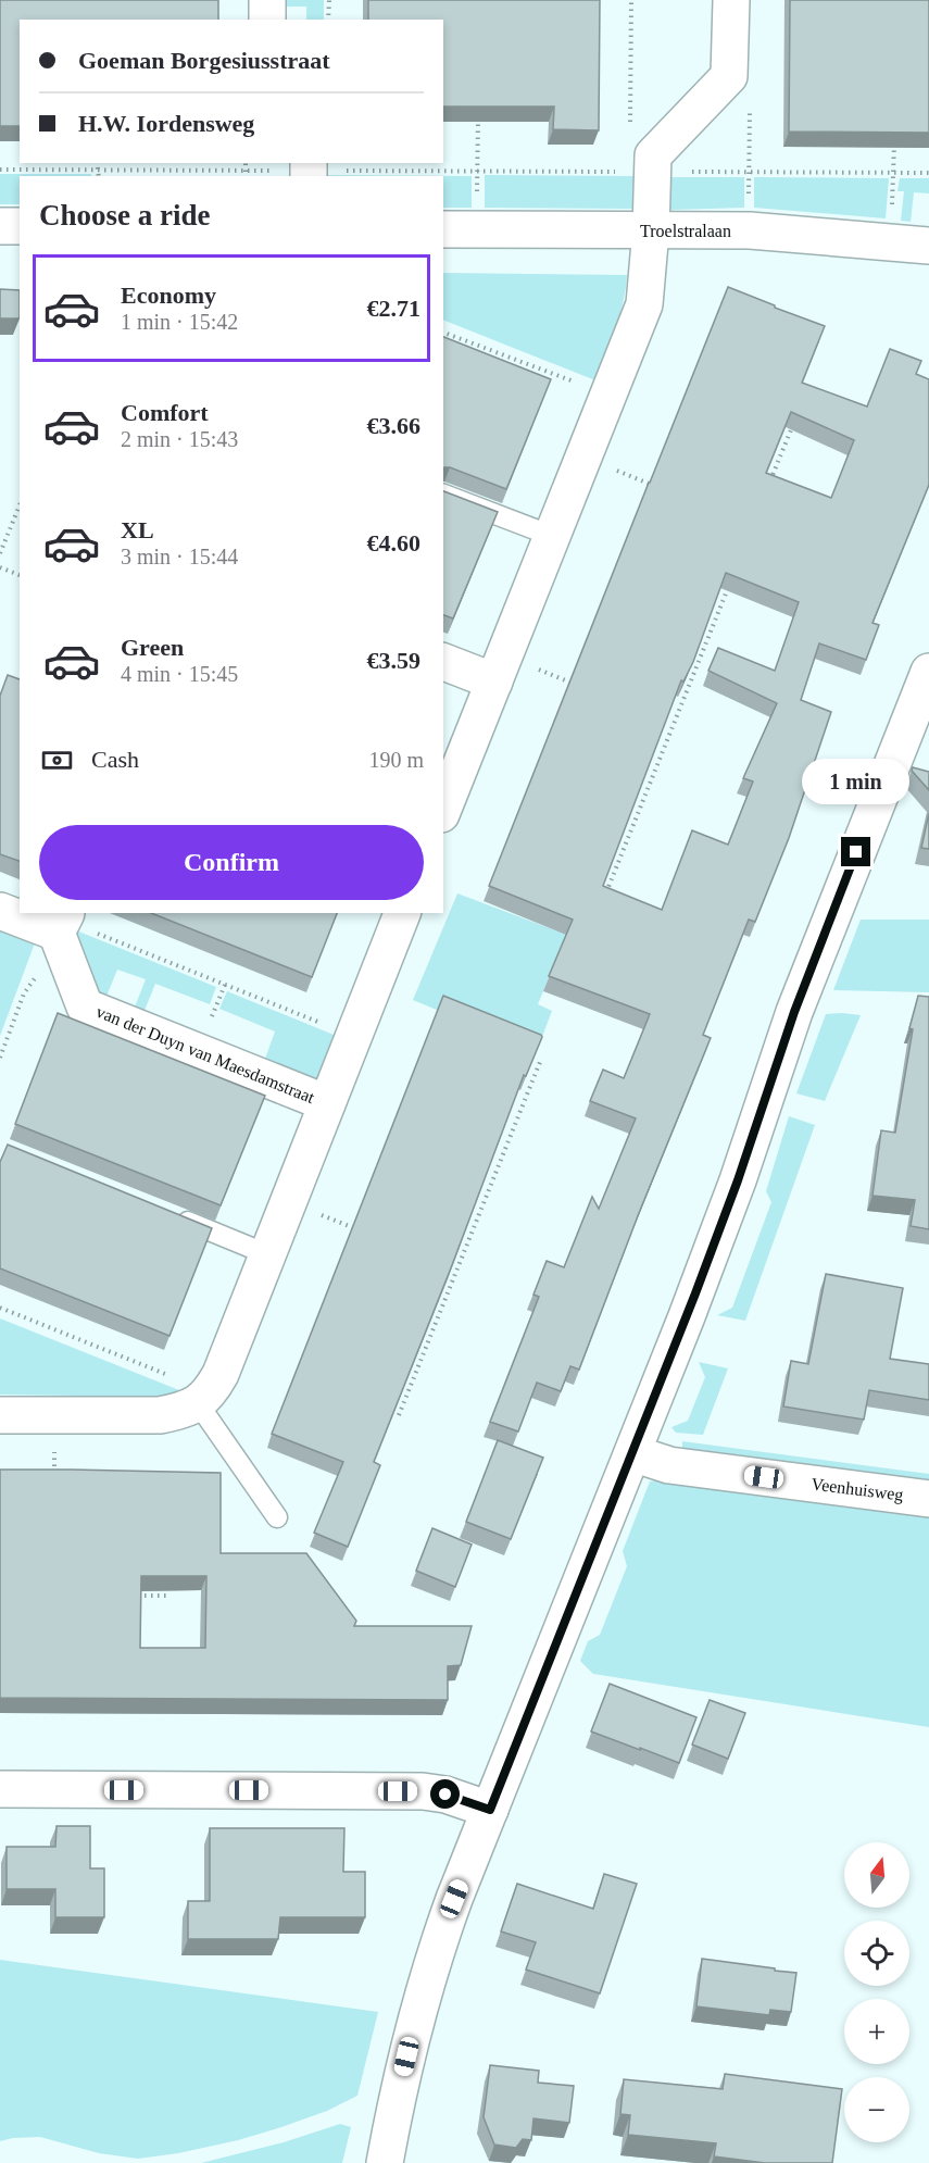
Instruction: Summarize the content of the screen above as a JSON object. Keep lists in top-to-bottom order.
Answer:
{
  "streets": {
    "street": ["Troelstralaan", "van der Duyn van Maesdamstraat", "Veenhuisweg"]
  },
  "north": "top",
  "page": {
    "banner": ["Goeman Borgesiusstraat", "H.W. Iordensweg"],
    "heading": "Choose a ride",
    "list": [
      {
        "name": "Economy",
        "note": "1 min · 15:42",
        "value": "€2.71"
      },
      {
        "name": "Comfort",
        "note": "2 min · 15:43",
        "value": "€3.66"
      },
      {
        "name": "XL",
        "note": "3 min · 15:44",
        "value": "€4.60"
      },
      {
        "name": "Green",
        "note": "4 min · 15:45",
        "value": "€3.59"
      }
    ],
    "pay": ["Cash", "190 m"],
    "bubble": "1 min",
    "buttons": "Confirm",
    "map_buttons": ["+", "−"]
  }
}
